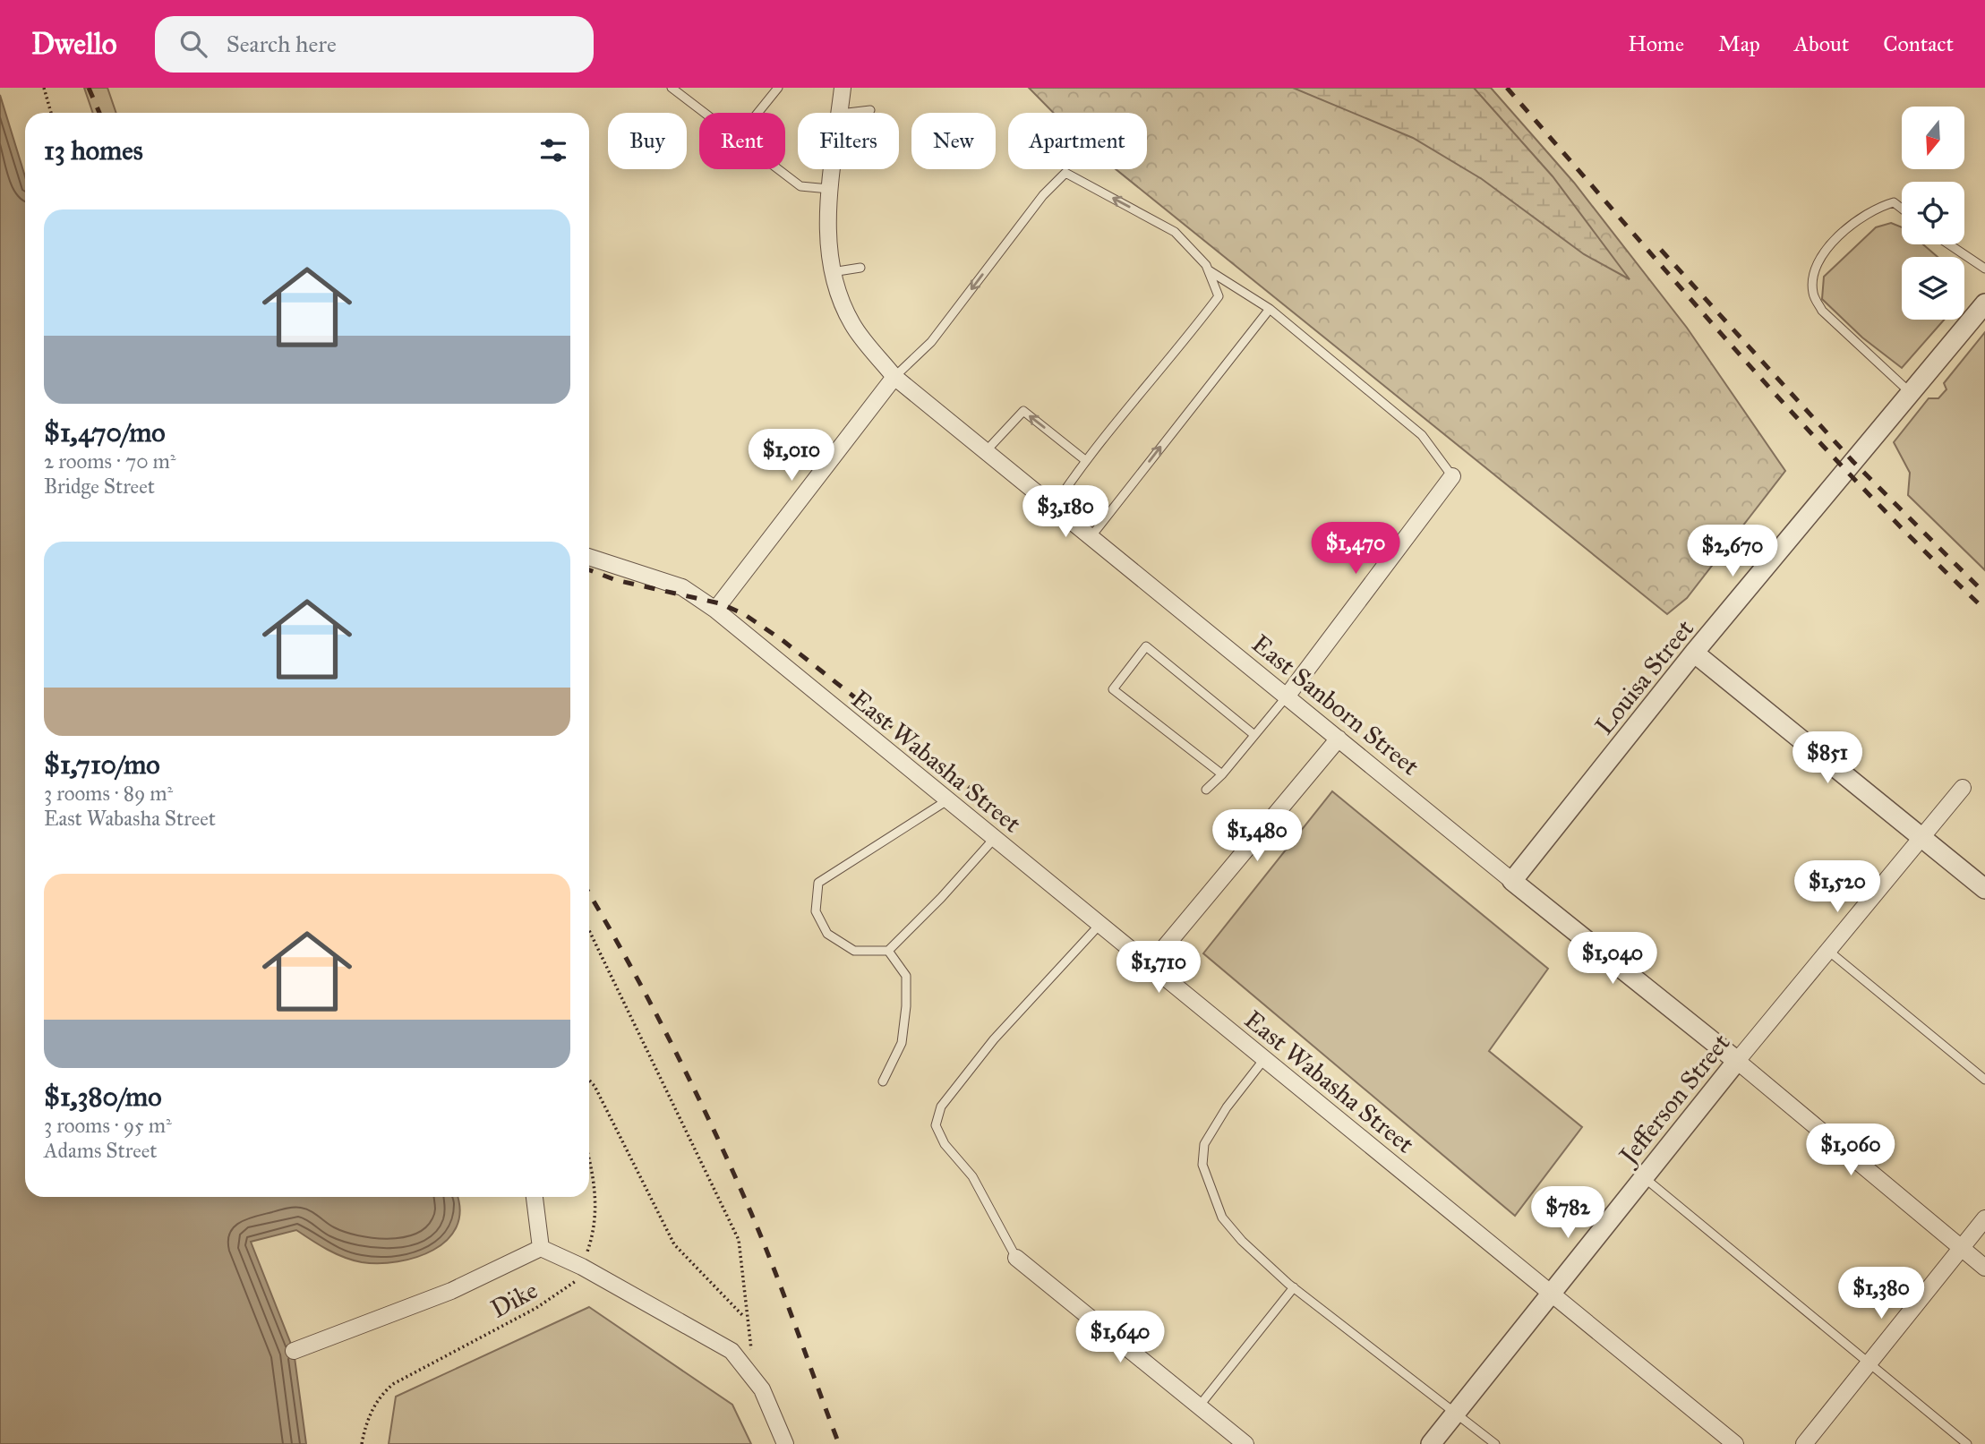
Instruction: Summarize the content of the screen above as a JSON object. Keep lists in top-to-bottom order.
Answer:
{
  "streets": {
    "street": [
      "Louisa Street",
      "East Sanborn Street",
      "East Wabasha Street",
      "Jefferson Street"
    ],
    "path": ["Dike"]
  },
  "crossings": [
    ["Louisa Street", "East Sanborn Street"],
    ["East Sanborn Street", "Jefferson Street"],
    ["East Wabasha Street", "Jefferson Street"]
  ],
  "north": "bottom",
  "page": {
    "header": "Dwello",
    "search": "Search here",
    "nav": [
      "Home",
      "Map",
      "About",
      "Contact"
    ],
    "chip": [
      "Buy",
      "Rent",
      "Filters",
      "New",
      "Apartment"
    ],
    "heading": "13 homes",
    "list": [
      {
        "name": "$1,470/mo",
        "note": "2 rooms · 70 m² · Bridge Street"
      },
      {
        "name": "$1,710/mo",
        "note": "3 rooms · 89 m² · East Wabasha Street"
      },
      {
        "name": "$1,380/mo",
        "note": "3 rooms · 95 m² · Adams Street"
      }
    ],
    "price": [
      "$1,010",
      "$3,180",
      "$1,470",
      "$2,670",
      "$851",
      "$1,480",
      "$1,520",
      "$1,040",
      "$1,710",
      "$1,060",
      "$782",
      "$1,380",
      "$1,640"
    ]
  }
}
